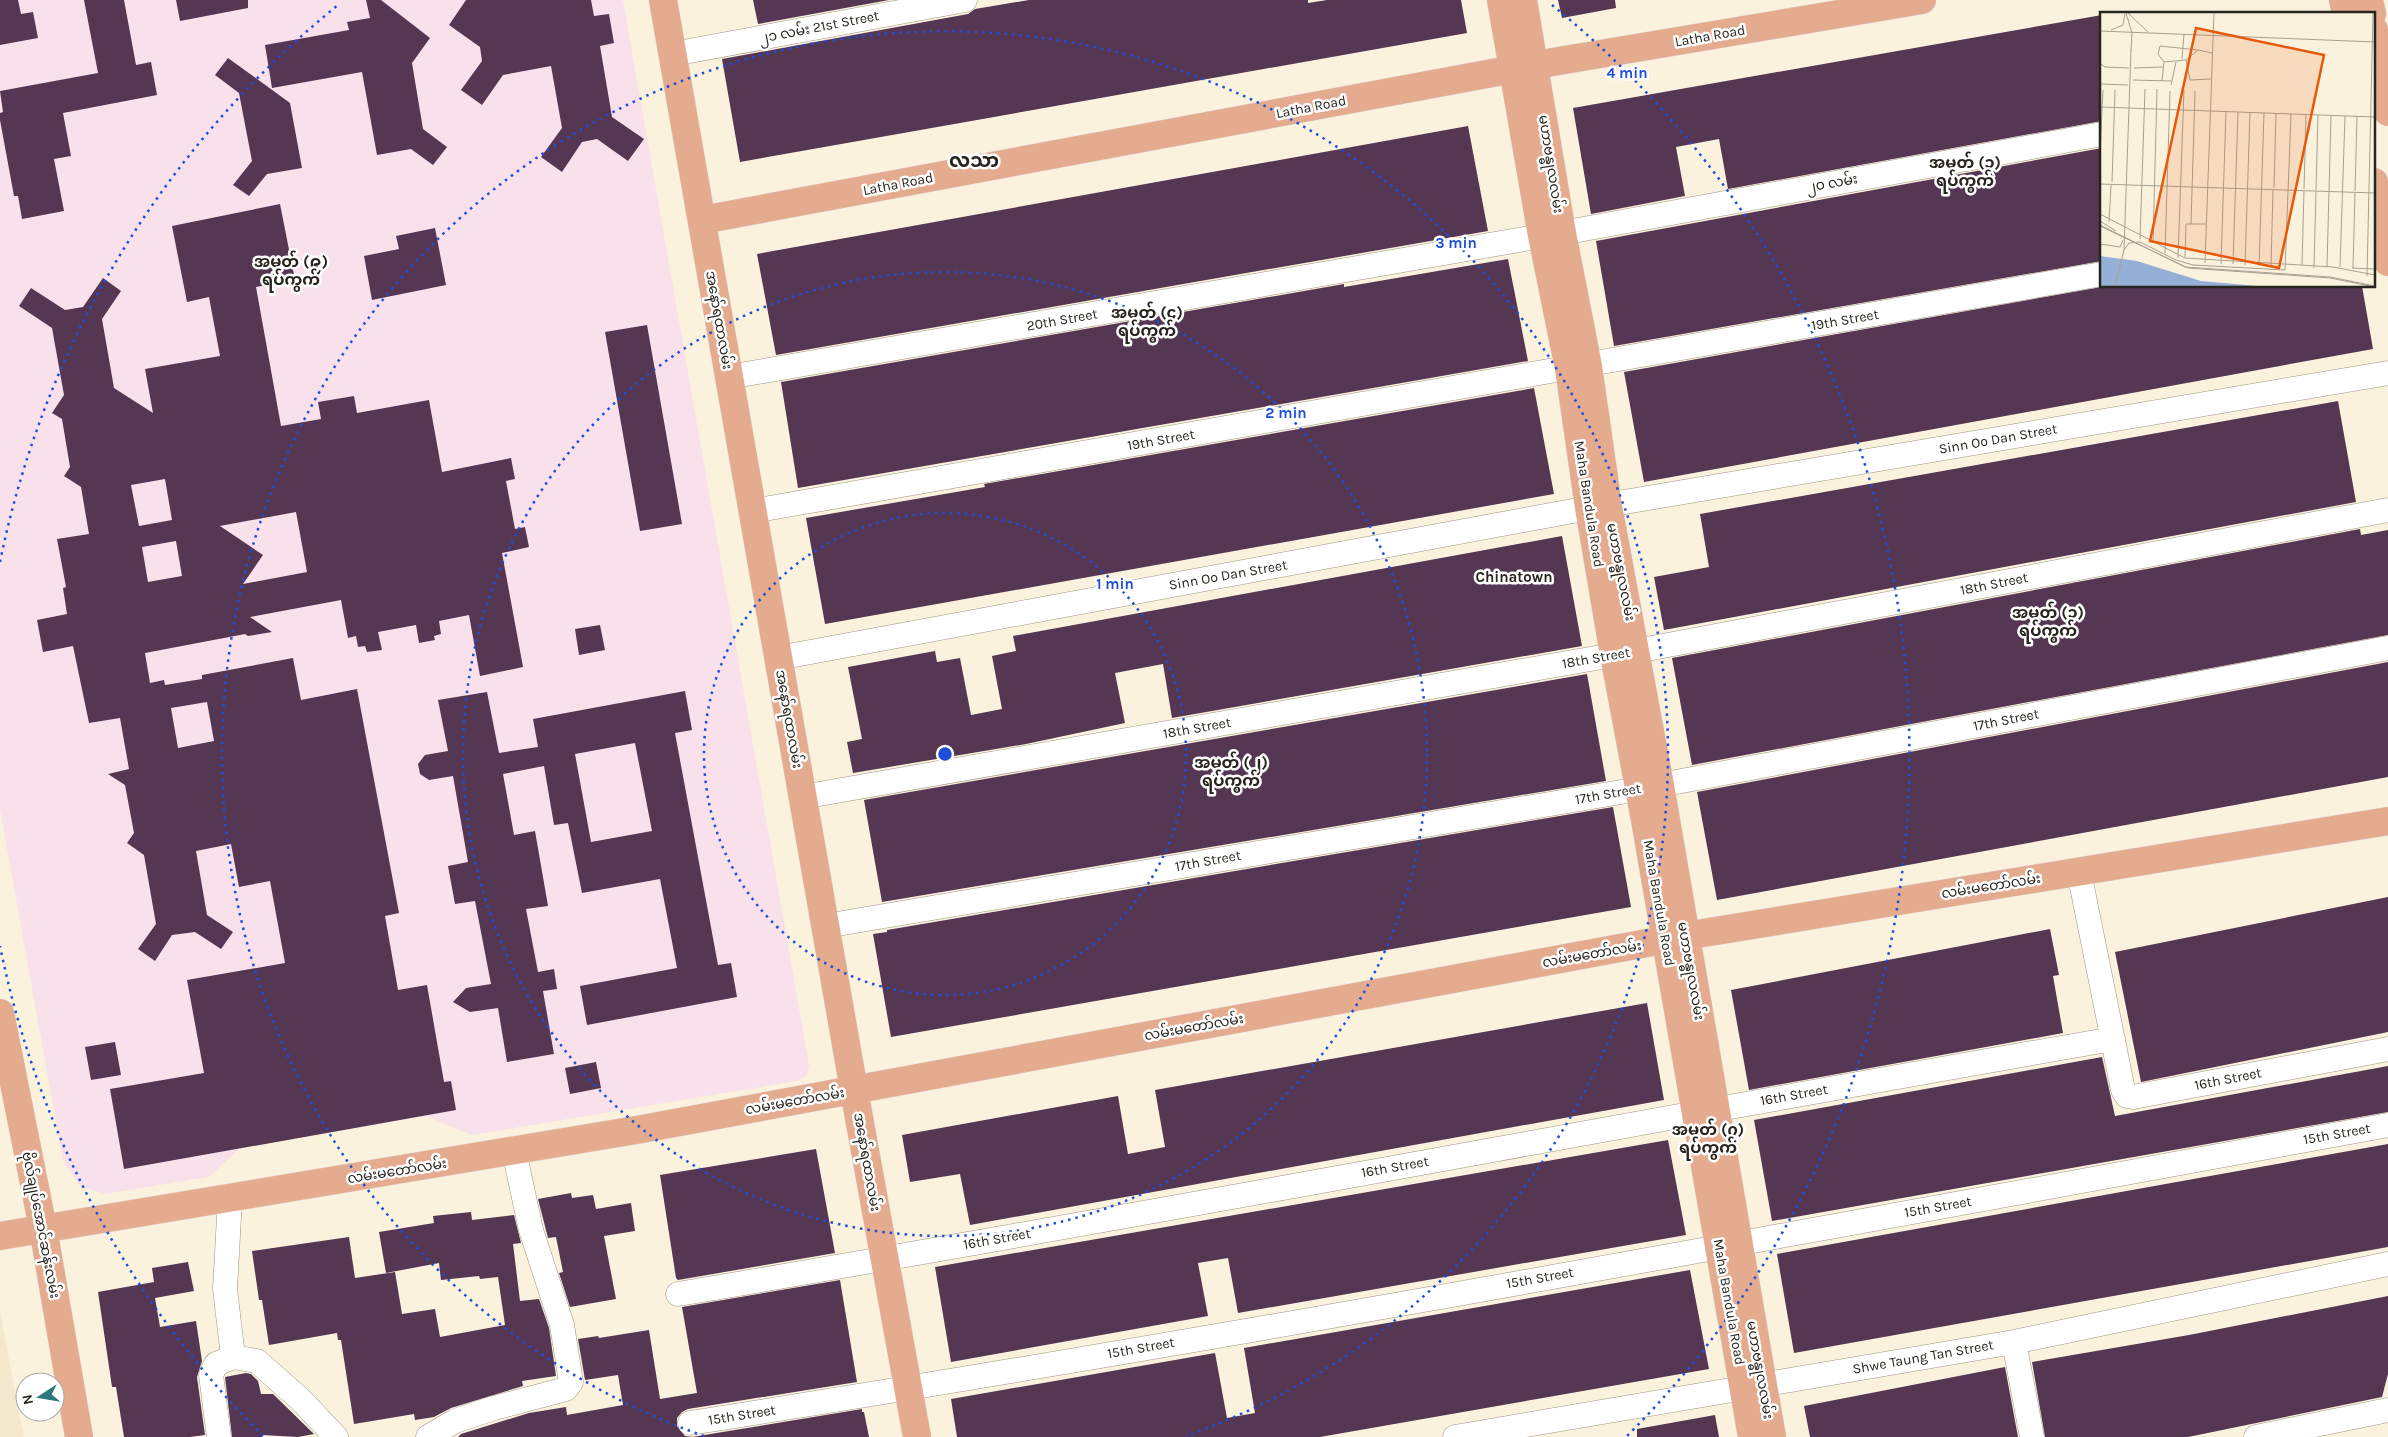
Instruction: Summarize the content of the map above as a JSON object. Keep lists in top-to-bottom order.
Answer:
{
  "streets": {
    "main road": [
      "Latha Road",
      "မဟာဗန္ဓုလလမ်း",
      "အနော်ရထာလမ်း",
      "Maha Bandula Road",
      "လမ်းမတော်လမ်း",
      "ဗိုလ်ချုပ်အောင်ဆန်းလမ်း"
    ],
    "street": [
      "၂၁ လမ်း 21st Street",
      "၂၀ လမ်း",
      "20th Street",
      "19th Street",
      "Sinn Oo Dan Street",
      "18th Street",
      "17th Street",
      "16th Street",
      "15th Street",
      "Shwe Taung Tan Street"
    ]
  },
  "crossings": [
    ["၂၁ လမ်း 21st Street", "အနော်ရထာလမ်း"],
    ["Latha Road", "မဟာဗန္ဓုလလမ်း"],
    ["Latha Road", "အနော်ရထာလမ်း"],
    ["မဟာဗန္ဓုလလမ်း", "၂၀ လမ်း"],
    ["မဟာဗန္ဓုလလမ်း", "20th Street"],
    ["မဟာဗန္ဓုလလမ်း", "19th Street"],
    ["မဟာဗန္ဓုလလမ်း", "Sinn Oo Dan Street"],
    ["မဟာဗန္ဓုလလမ်း", "Maha Bandula Road"],
    ["မဟာဗန္ဓုလလမ်း", "18th Street"],
    ["မဟာဗန္ဓုလလမ်း", "17th Street"],
    ["မဟာဗန္ဓုလလမ်း", "လမ်းမတော်လမ်း"],
    ["မဟာဗန္ဓုလလမ်း", "16th Street"],
    ["မဟာဗန္ဓုလလမ်း", "15th Street"],
    ["မဟာဗန္ဓုလလမ်း", "Shwe Taung Tan Street"],
    ["၂၀ လမ်း", "20th Street"],
    ["အနော်ရထာလမ်း", "20th Street"],
    ["အနော်ရထာလမ်း", "19th Street"],
    ["အနော်ရထာလမ်း", "Sinn Oo Dan Street"],
    ["အနော်ရထာလမ်း", "18th Street"],
    ["အနော်ရထာလမ်း", "17th Street"],
    ["အနော်ရထာလမ်း", "လမ်းမတော်လမ်း"],
    ["အနော်ရထာလမ်း", "16th Street"],
    ["အနော်ရထာလမ်း", "15th Street"],
    ["19th Street", "Maha Bandula Road"],
    ["Sinn Oo Dan Street", "Maha Bandula Road"],
    ["လမ်းမတော်လမ်း", "16th Street"],
    ["လမ်းမတော်လမ်း", "ဗိုလ်ချုပ်အောင်ဆန်းလမ်း"]
  ],
  "districts": [
    "လသာ",
    "အမှတ် (၃) ရပ်ကွက်",
    "အမှတ် (၉) ရပ်ကွက်",
    "အမှတ် (၄) ရပ်ကွက်",
    "Chinatown",
    "အမှတ် (၁) ရပ်ကွက်",
    "အမှတ် (၂) ရပ်ကွက်",
    "အမှတ် (၇) ရပ်ကွက်"
  ],
  "north": "left",
  "rings": [
    "4 min",
    "3 min",
    "2 min",
    "1 min"
  ]
}
